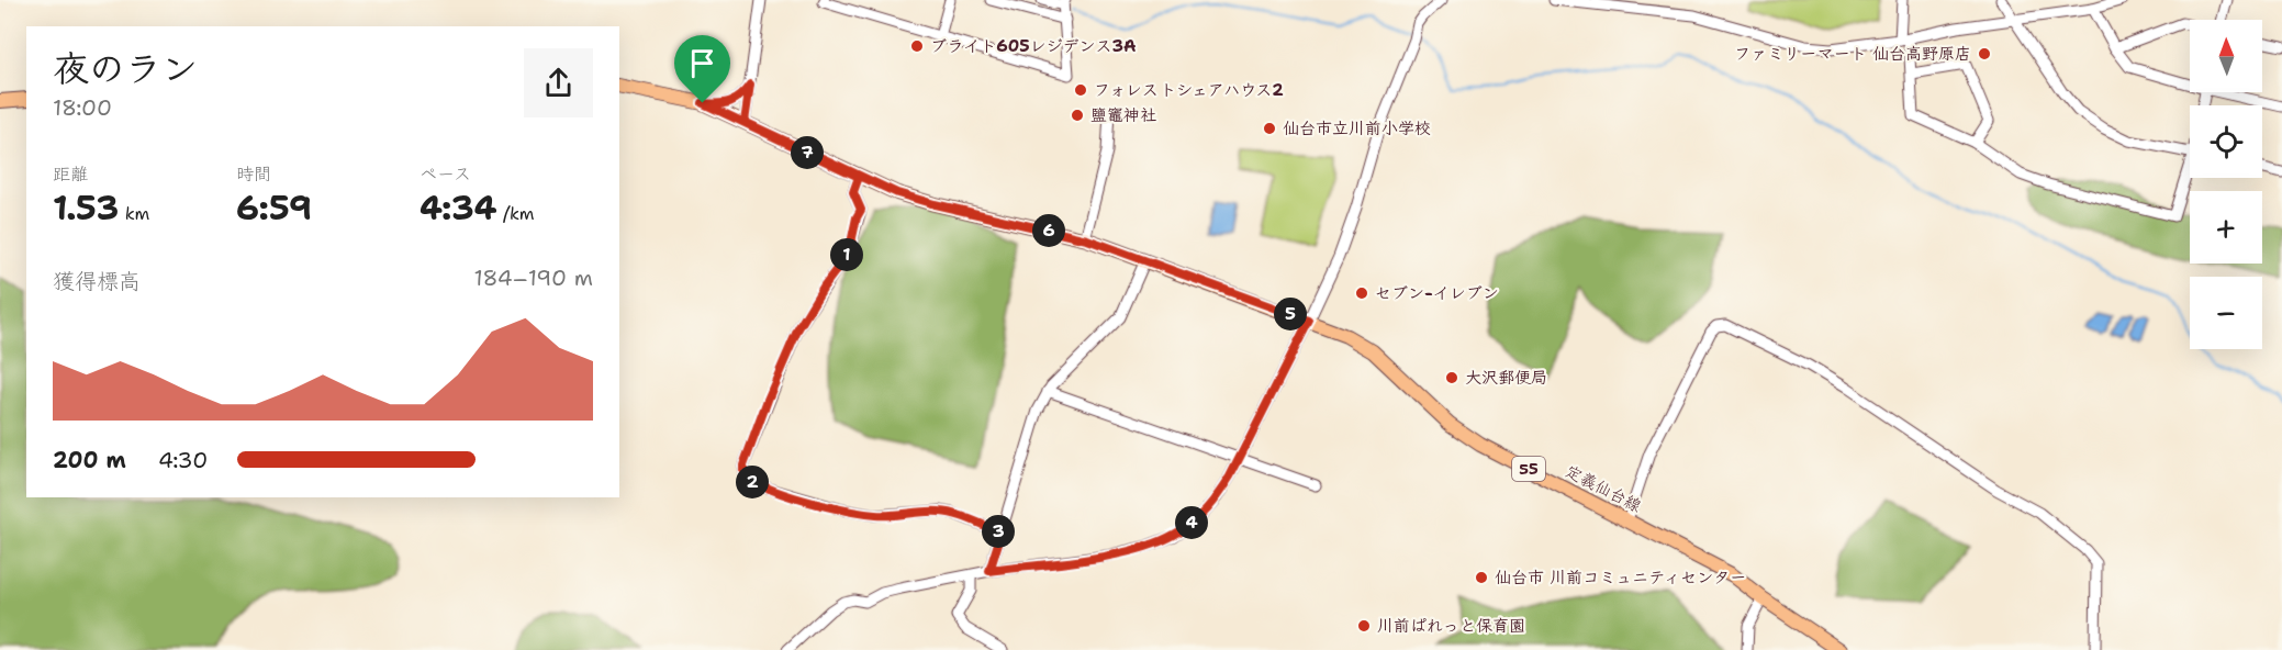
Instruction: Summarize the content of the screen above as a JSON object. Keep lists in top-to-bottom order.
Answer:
{
  "streets": {
    "main road": ["55", "定義仙台線"]
  },
  "places": [
    "ブライト605レジデンス3A",
    "ファミリーマート 仙台高野原店",
    "フォレストシェアハウス2",
    "鹽竈神社",
    "仙台市立川前小学校",
    "セブン-イレブン",
    "大沢郵便局",
    "仙台市 川前コミュニティセンター",
    "川前ぱれっと保育園"
  ],
  "north": "top",
  "page": {
    "map_buttons": ["+", "−"],
    "heading": ["夜のラン", "18:00"],
    "pins": [
      "7",
      "6",
      "1",
      "5",
      "2",
      "4",
      "3"
    ],
    "stats": [
      ["距離", "1.53 km"],
      ["時間", "6:59"],
      ["ペース", "4:34 /km"]
    ],
    "chart": ["獲得標高", "184–190 m"],
    "list": [
      {
        "name": "200 m",
        "note": "4:30"
      }
    ]
  }
}
